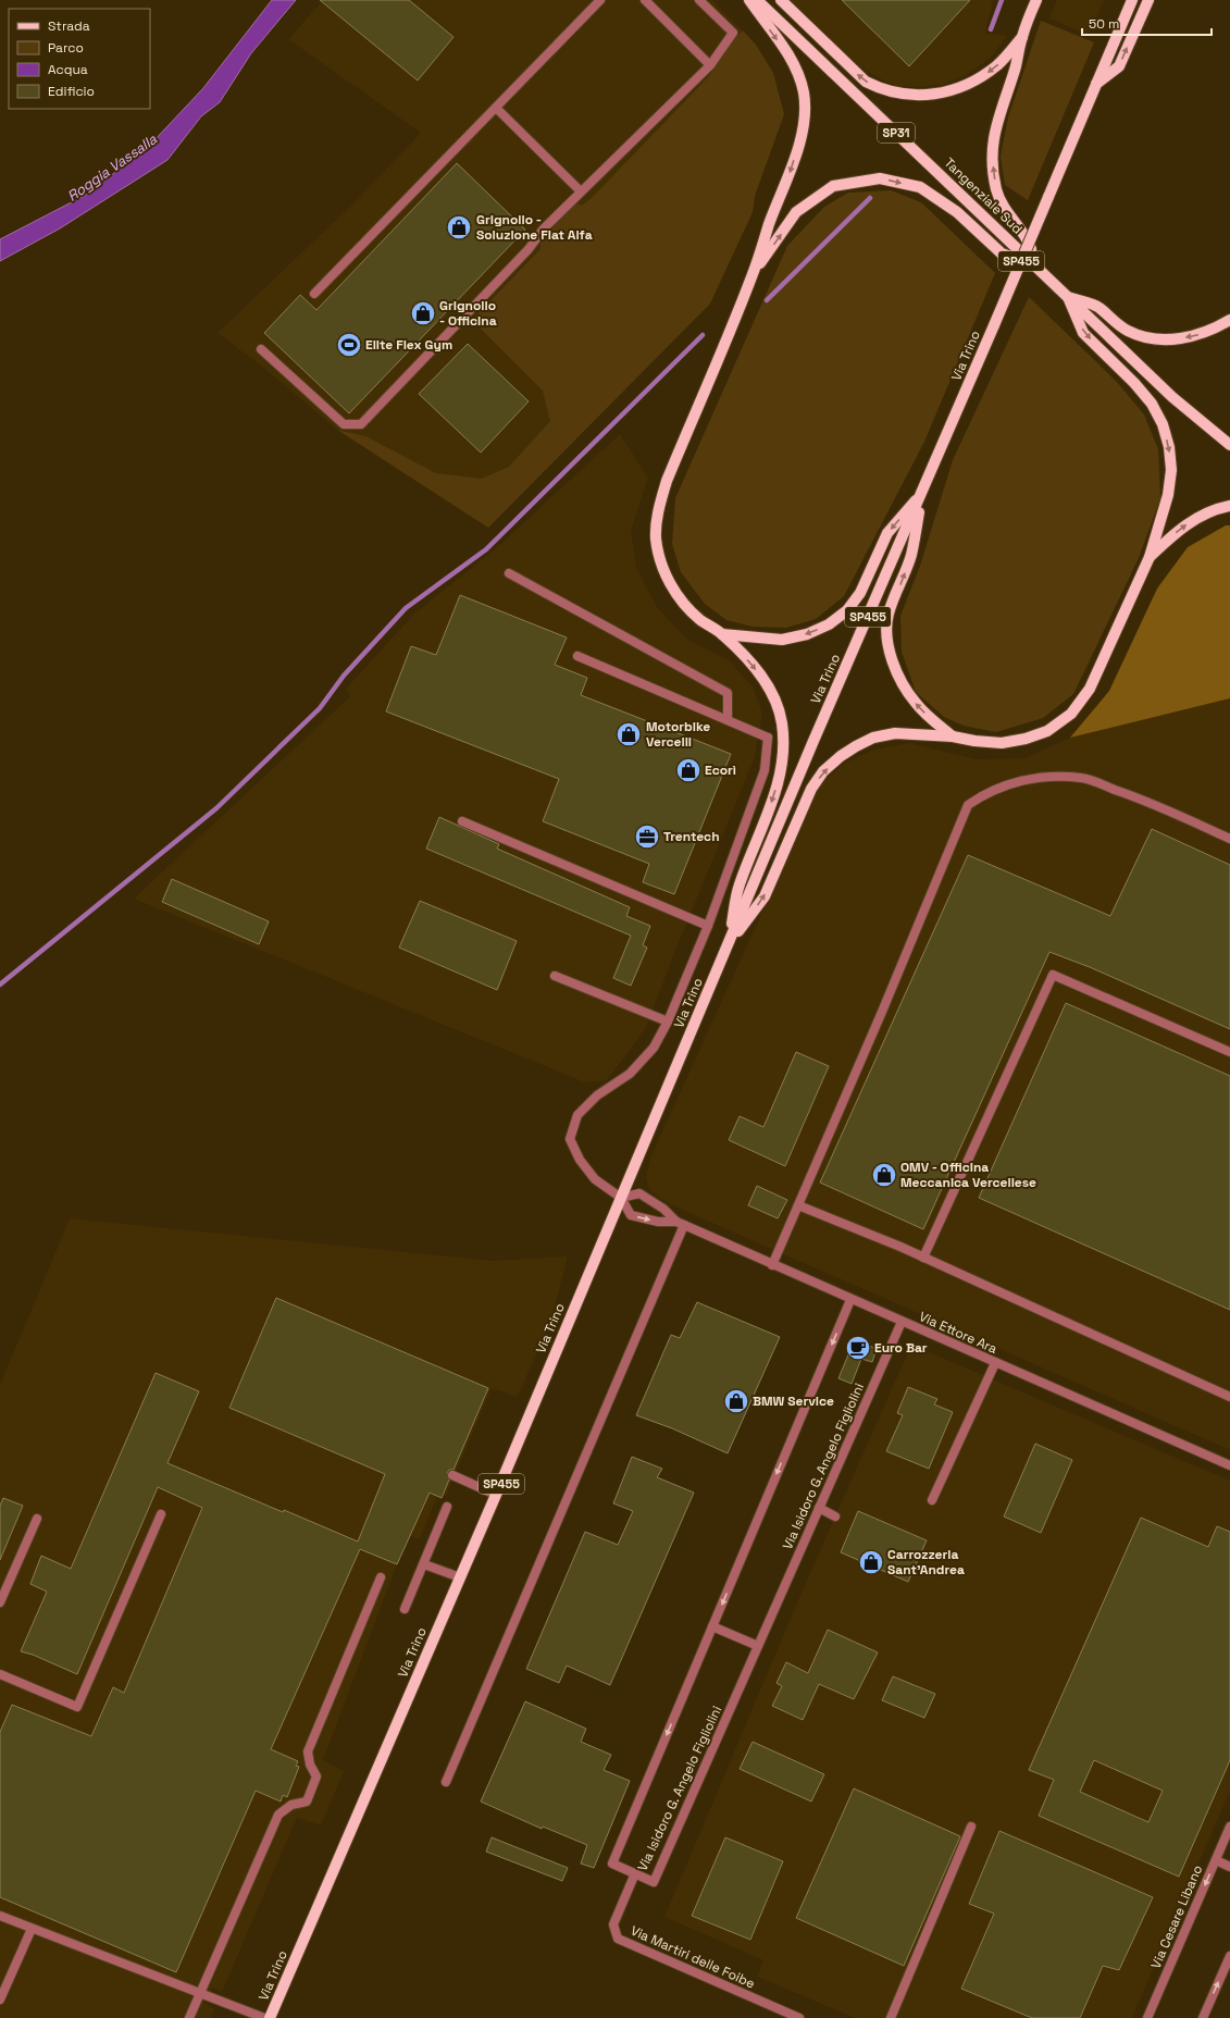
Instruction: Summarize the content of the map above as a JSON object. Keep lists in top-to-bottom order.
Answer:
{
  "streets": {
    "main road": [
      "SP31",
      "Tangenziale Sud",
      "SP455",
      "Via Trino"
    ],
    "street": [
      "Via Ettore Ara",
      "Via Isidoro G. Angelo Figliolini",
      "Via Cesare Libano",
      "Via Martiri delle Foibe"
    ]
  },
  "crossings": [
    ["Via Trino", "Via Ettore Ara"],
    ["Via Ettore Ara", "Via Isidoro G. Angelo Figliolini"],
    ["Via Isidoro G. Angelo Figliolini", "Via Martiri delle Foibe"]
  ],
  "water": ["Roggia Vassalla"],
  "places": {
    "shop": [
      "Grignolio - Soluzione Fiat Alfa",
      "Grignolio - Officina",
      "Motorbike Vercelli",
      "Ecorì",
      "OMV - Officina Meccanica Vercellese",
      "BMW Service",
      "Carrozzeria Sant'Andrea"
    ],
    "sports": ["Elite Flex Gym"],
    "office": ["Trentech"],
    "cafe": ["Euro Bar"]
  },
  "legend": [
    "Strada",
    "Parco",
    "Acqua",
    "Edificio"
  ],
  "scale_bar": "50 m"
}
